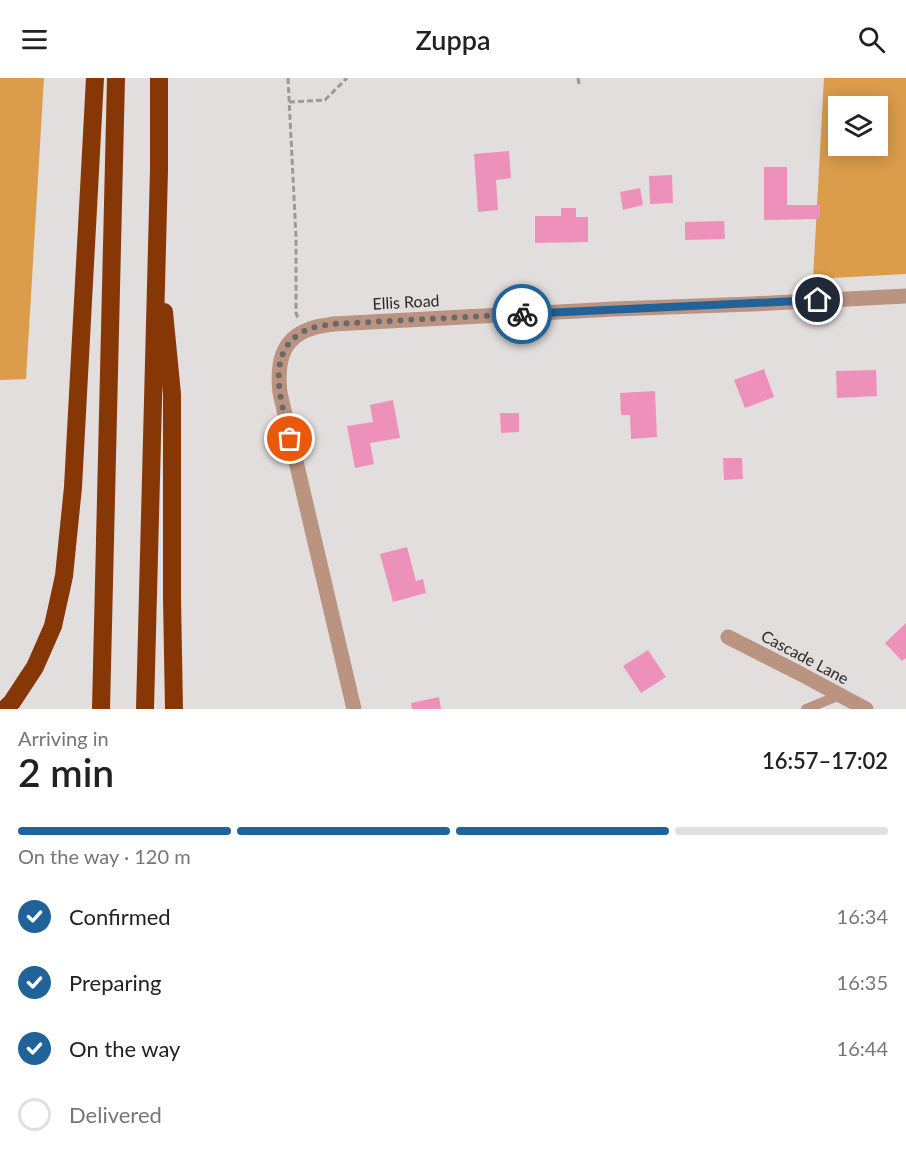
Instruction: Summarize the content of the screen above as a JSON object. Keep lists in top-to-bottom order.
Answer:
{
  "streets": {
    "street": ["Ellis Road", "Cascade Lane"]
  },
  "page": {
    "header": "Zuppa",
    "heading": ["2 min", "Arriving in", "16:57–17:02"],
    "bar": "On the way · 120 m",
    "list": [
      ["Confirmed", "16:34"],
      ["Preparing", "16:35"],
      ["On the way", "16:44"],
      "Delivered"
    ]
  }
}
